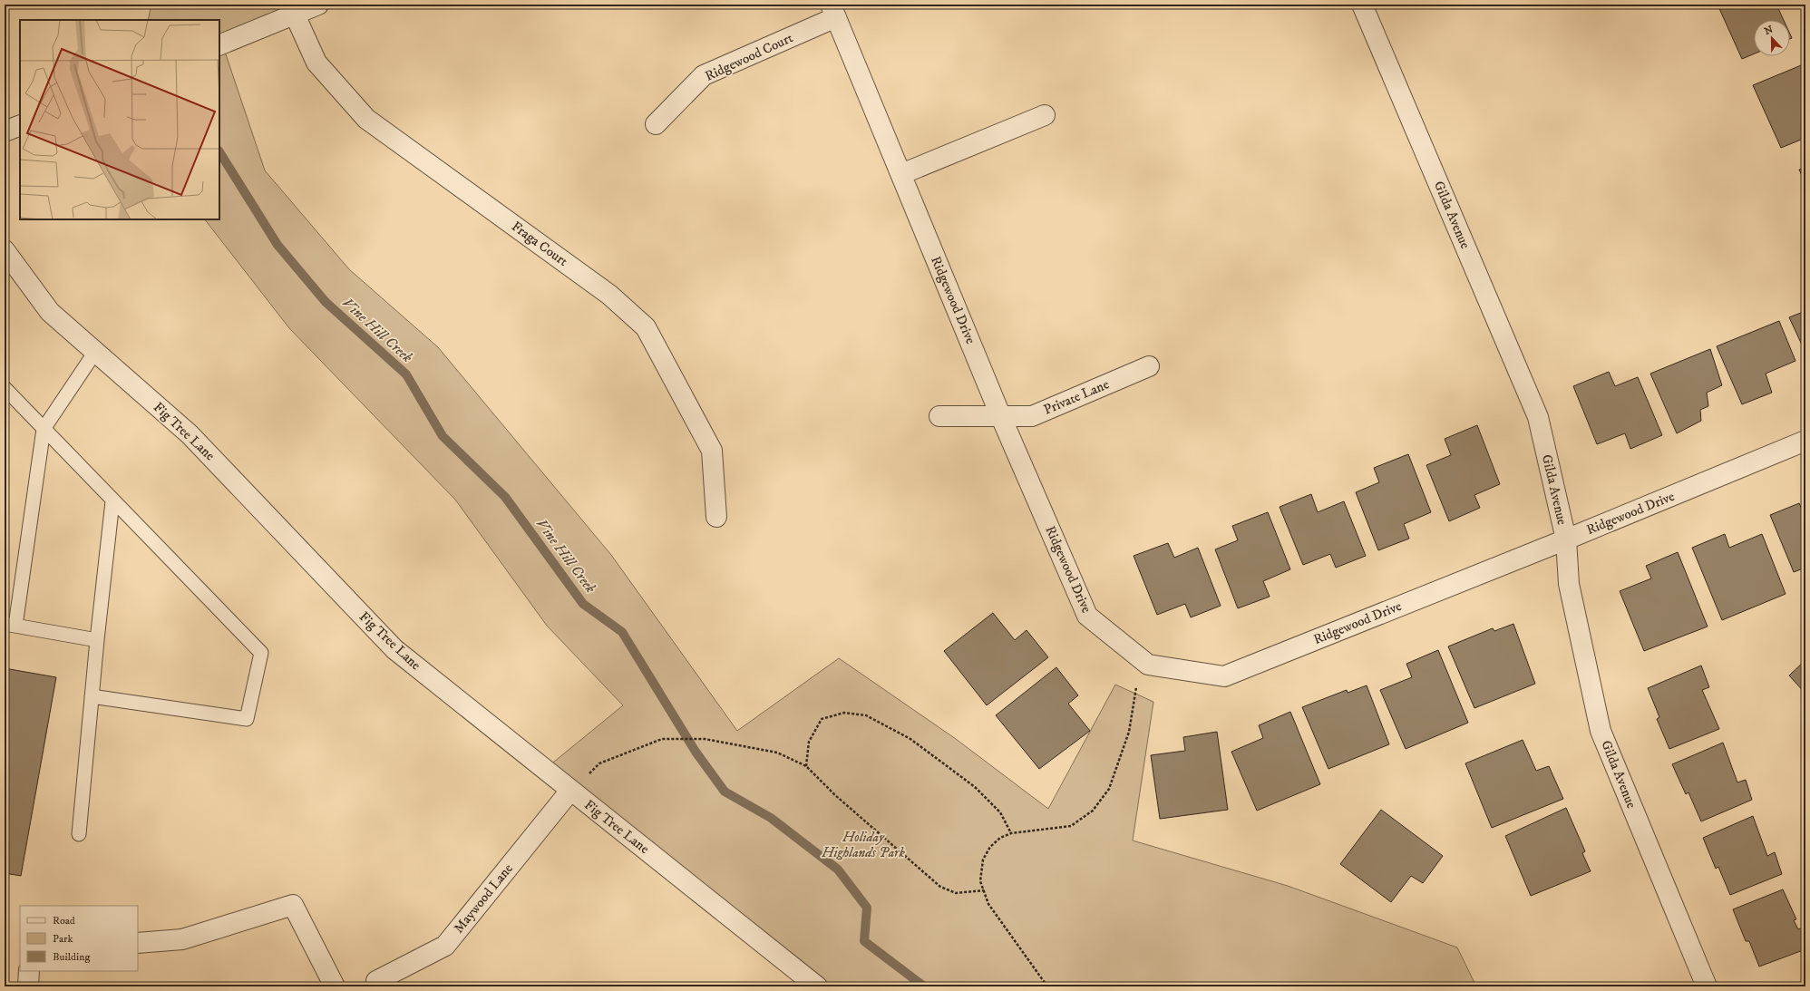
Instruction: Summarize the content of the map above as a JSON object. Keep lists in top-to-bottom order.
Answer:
{
  "streets": {
    "street": [
      "Ridgewood Court",
      "Gilda Avenue",
      "Fraga Court",
      "Ridgewood Drive",
      "Private Lane",
      "Fig Tree Lane",
      "Maywood Lane"
    ]
  },
  "crossings": [
    ["Ridgewood Court", "Ridgewood Drive"],
    ["Gilda Avenue", "Ridgewood Drive"],
    ["Ridgewood Drive", "Private Lane"],
    ["Fig Tree Lane", "Maywood Lane"]
  ],
  "water": ["Vine Hill Creek"],
  "parks": ["Holiday Highlands Park"],
  "legend": ["Road", "Park", "Building"],
  "north": "top"
}
